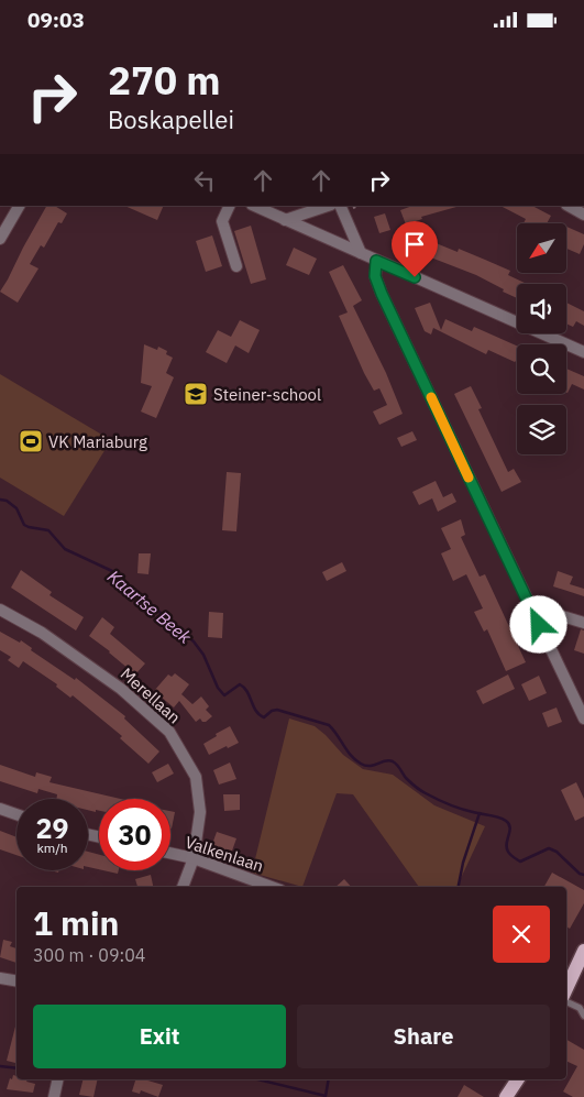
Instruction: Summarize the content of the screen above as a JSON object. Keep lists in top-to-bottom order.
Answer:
{
  "streets": {
    "street": ["Merellaan", "Valkenlaan"]
  },
  "crossings": [
    ["Merellaan", "Valkenlaan"]
  ],
  "water": ["Kaartse Beek"],
  "places": {
    "school or university": ["Steiner-school"],
    "sports": ["VK Mariaburg"]
  },
  "north": "bottom left",
  "page": {
    "status": "09:03",
    "turn": ["270 m", "Boskapellei"],
    "speed": "29 km/h",
    "limit": "30",
    "heading": ["1 min", "300 m · 09:04"],
    "buttons": ["Exit", "Share"]
  }
}
